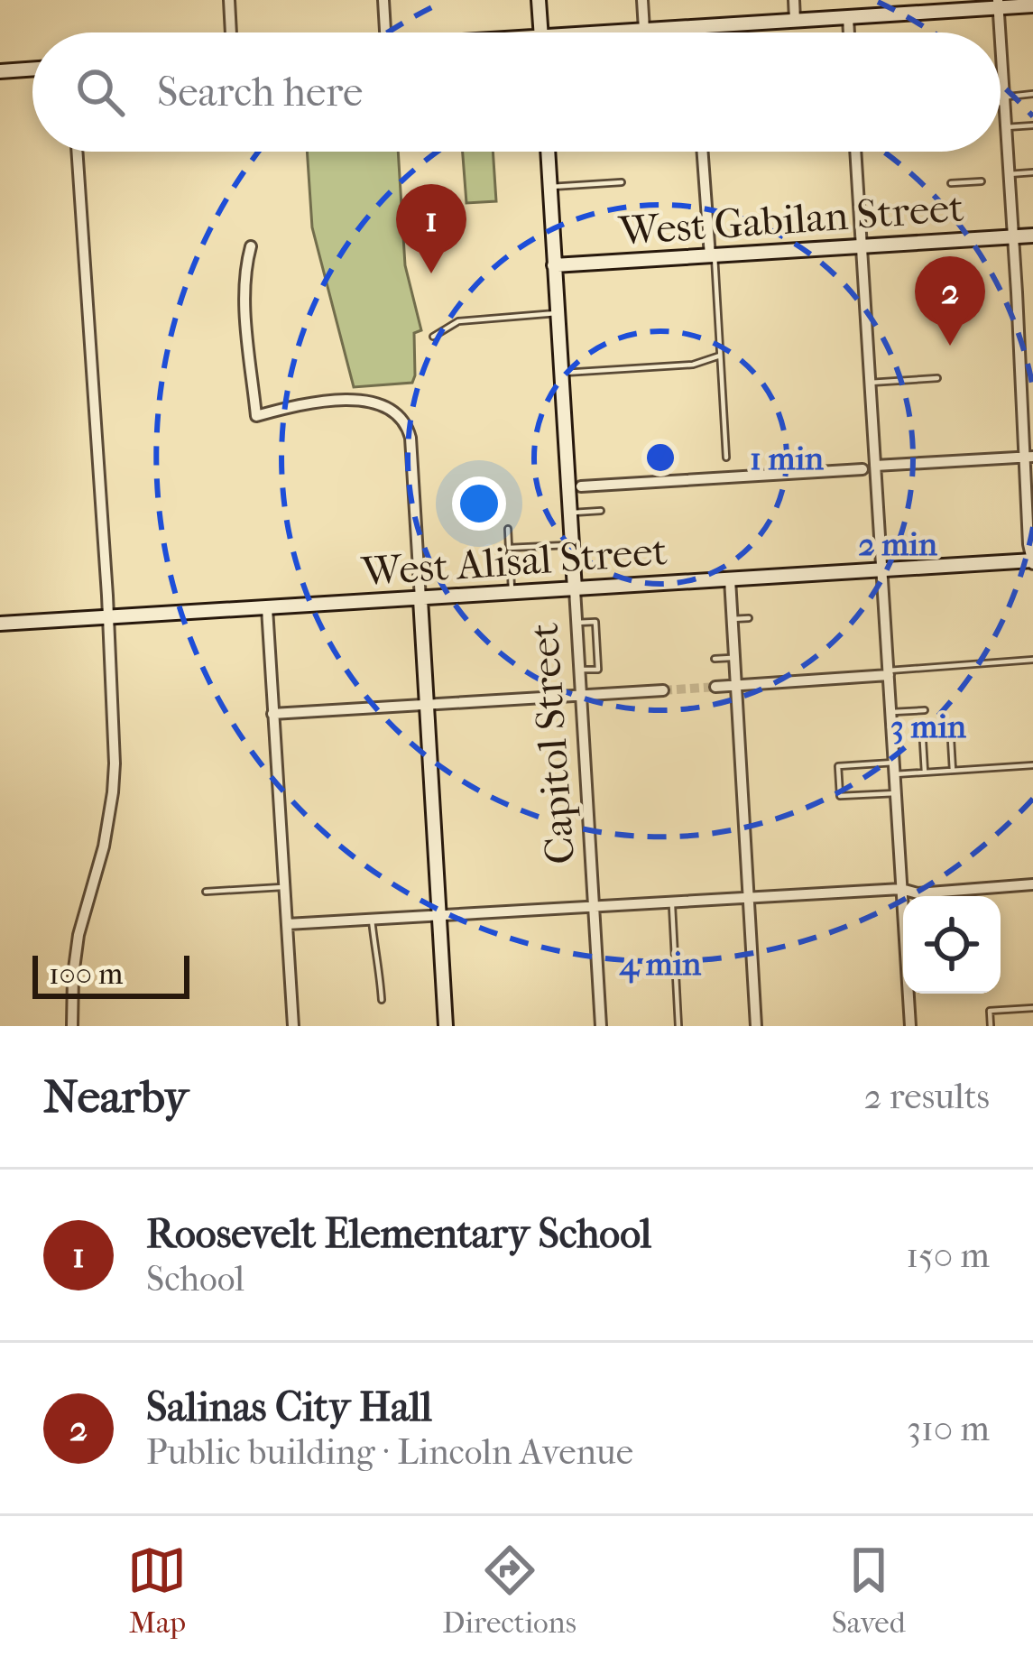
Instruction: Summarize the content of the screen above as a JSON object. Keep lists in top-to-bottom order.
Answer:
{
  "streets": {
    "street": ["West Gabilan Street", "West Alisal Street", "Capitol Street"]
  },
  "crossings": [
    ["West Gabilan Street", "Capitol Street"],
    ["West Alisal Street", "Capitol Street"]
  ],
  "scale_bar": "100 m",
  "page": {
    "search": "Search here",
    "pins": ["1", "2"],
    "scale": "100 m",
    "heading": ["Nearby", "2 results"],
    "list": [
      {
        "mark": "1",
        "name": "Roosevelt Elementary School",
        "note": "School",
        "value": "150 m"
      },
      {
        "mark": "2",
        "name": "Salinas City Hall",
        "note": "Public building · Lincoln Avenue",
        "value": "310 m"
      }
    ],
    "nav": ["Map", "Directions", "Saved"]
  },
  "rings": [
    "1 min",
    "2 min",
    "3 min",
    "4 min"
  ]
}
